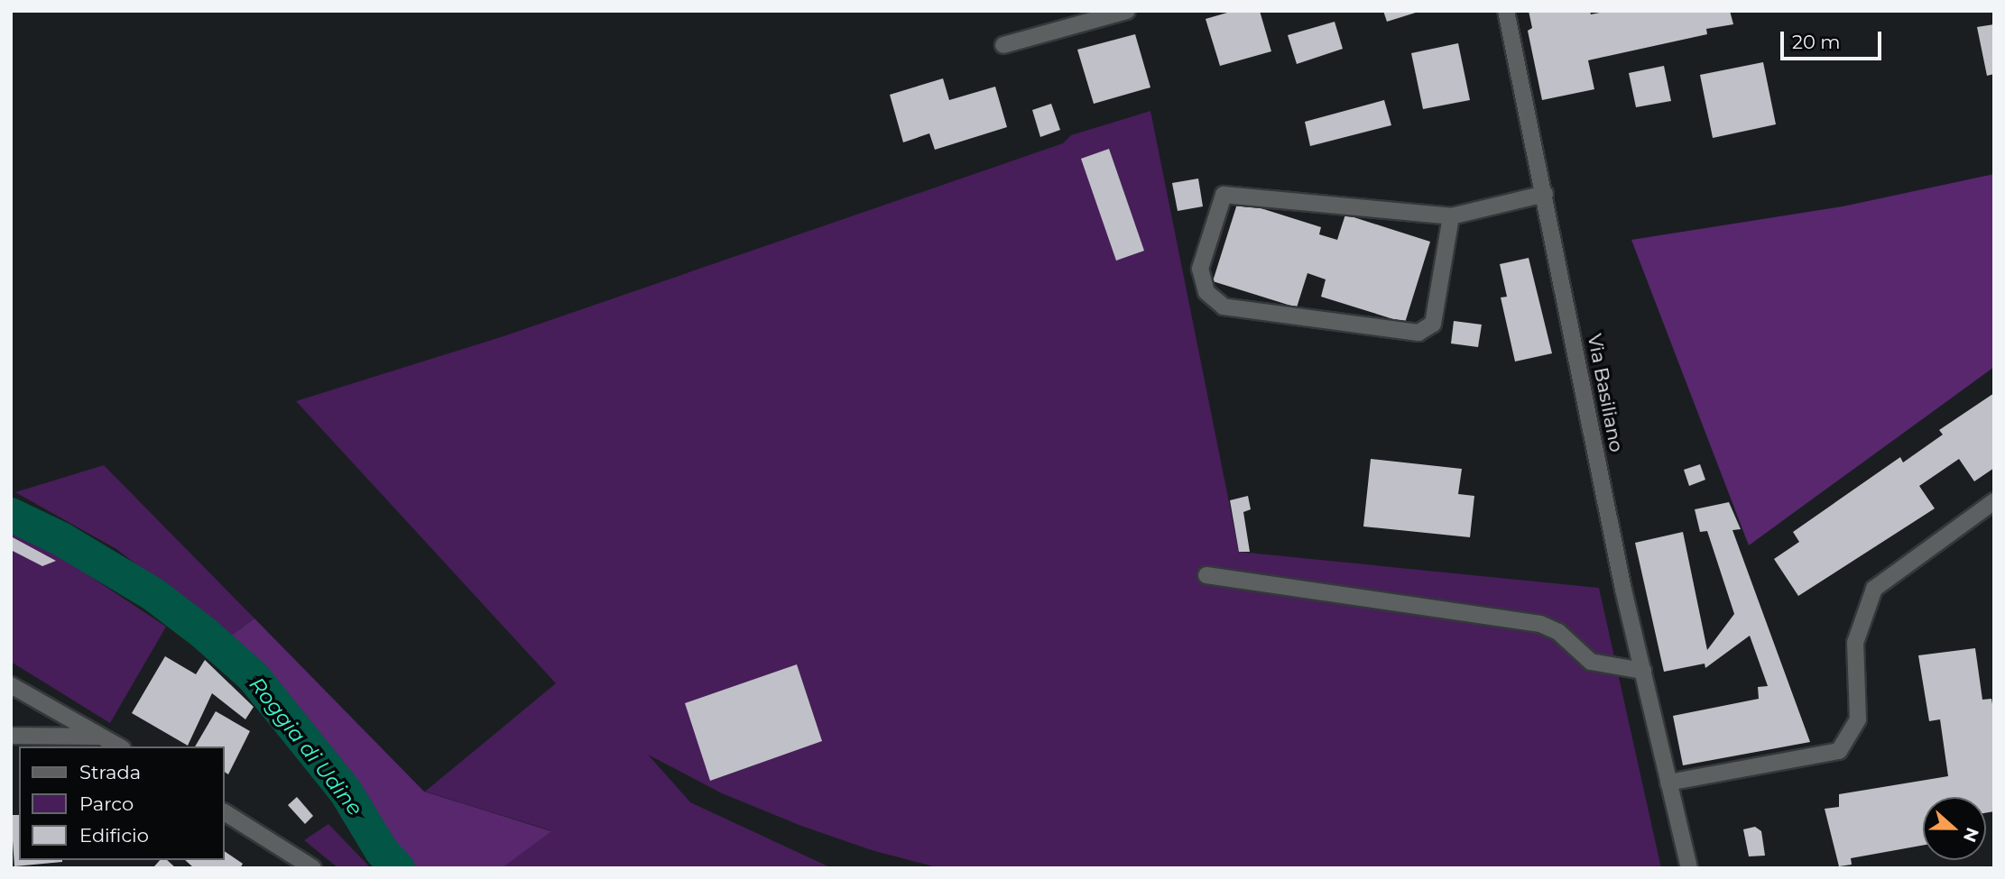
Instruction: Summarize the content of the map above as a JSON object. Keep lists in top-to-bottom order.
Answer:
{
  "streets": {
    "street": ["Via Basiliano"]
  },
  "water": ["Roggia di Udine"],
  "legend": ["Strada", "Parco", "Edificio"],
  "scale_bar": "20 m",
  "north": "right"
}
